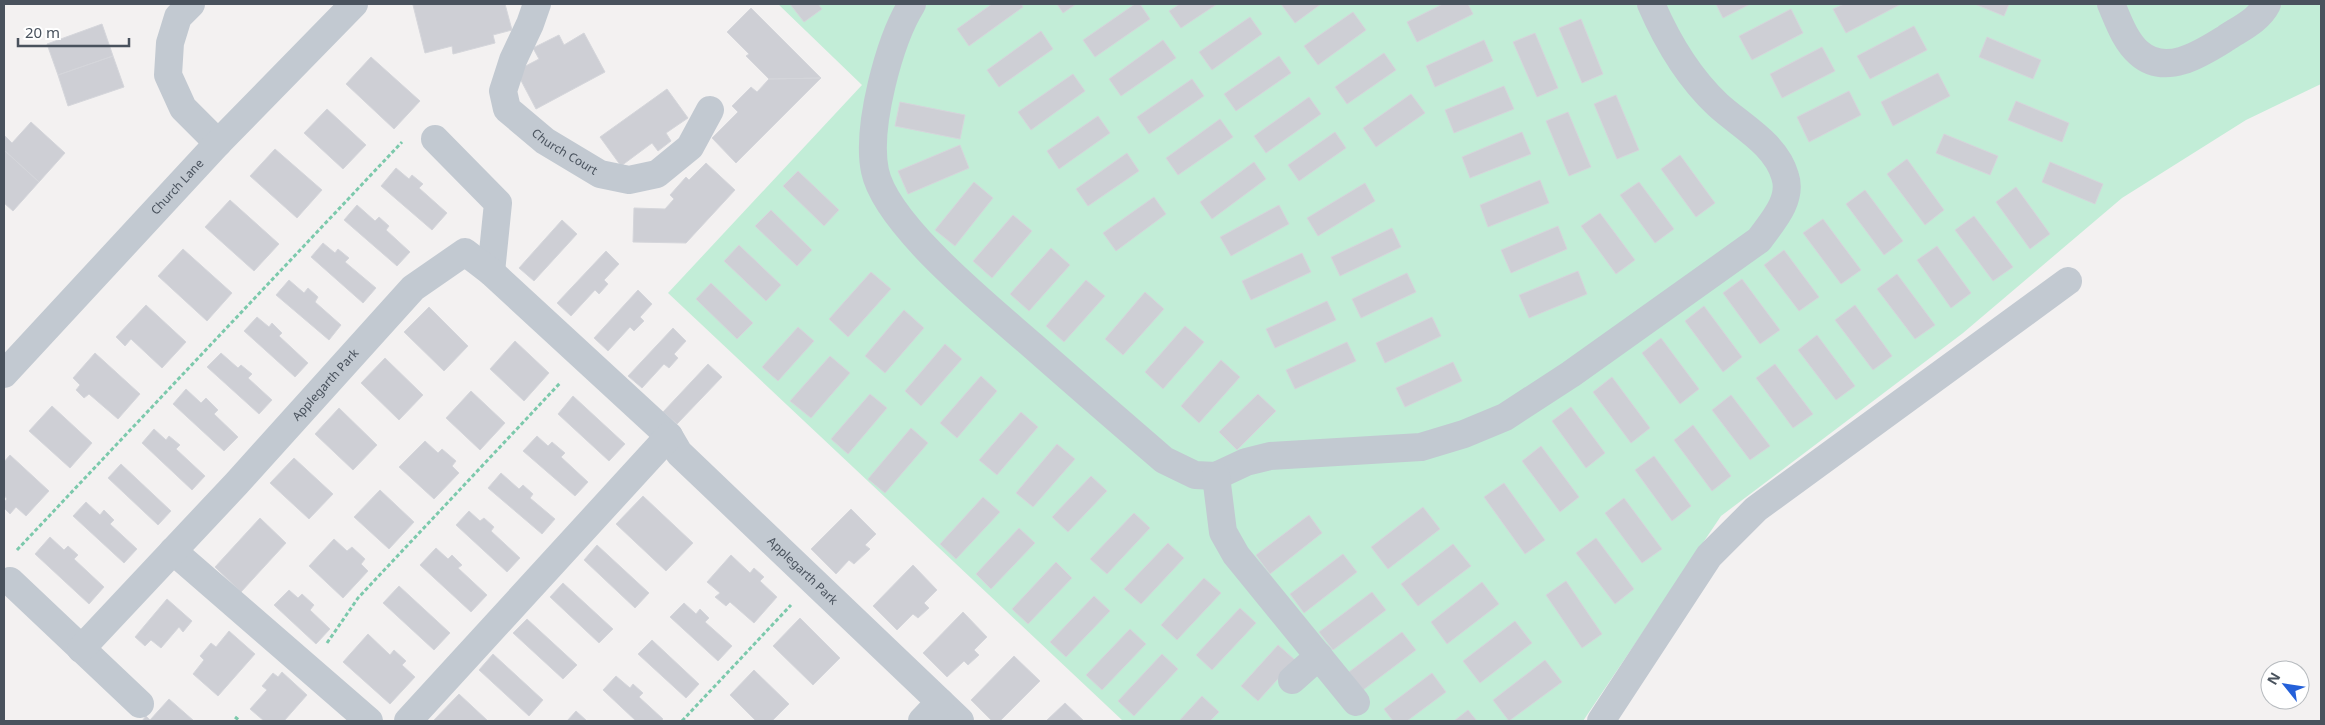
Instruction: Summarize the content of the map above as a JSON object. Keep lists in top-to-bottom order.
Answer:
{
  "streets": {
    "street": ["Church Court", "Church Lane", "Applegarth Park"]
  },
  "scale_bar": "20 m",
  "north": "top left"
}
